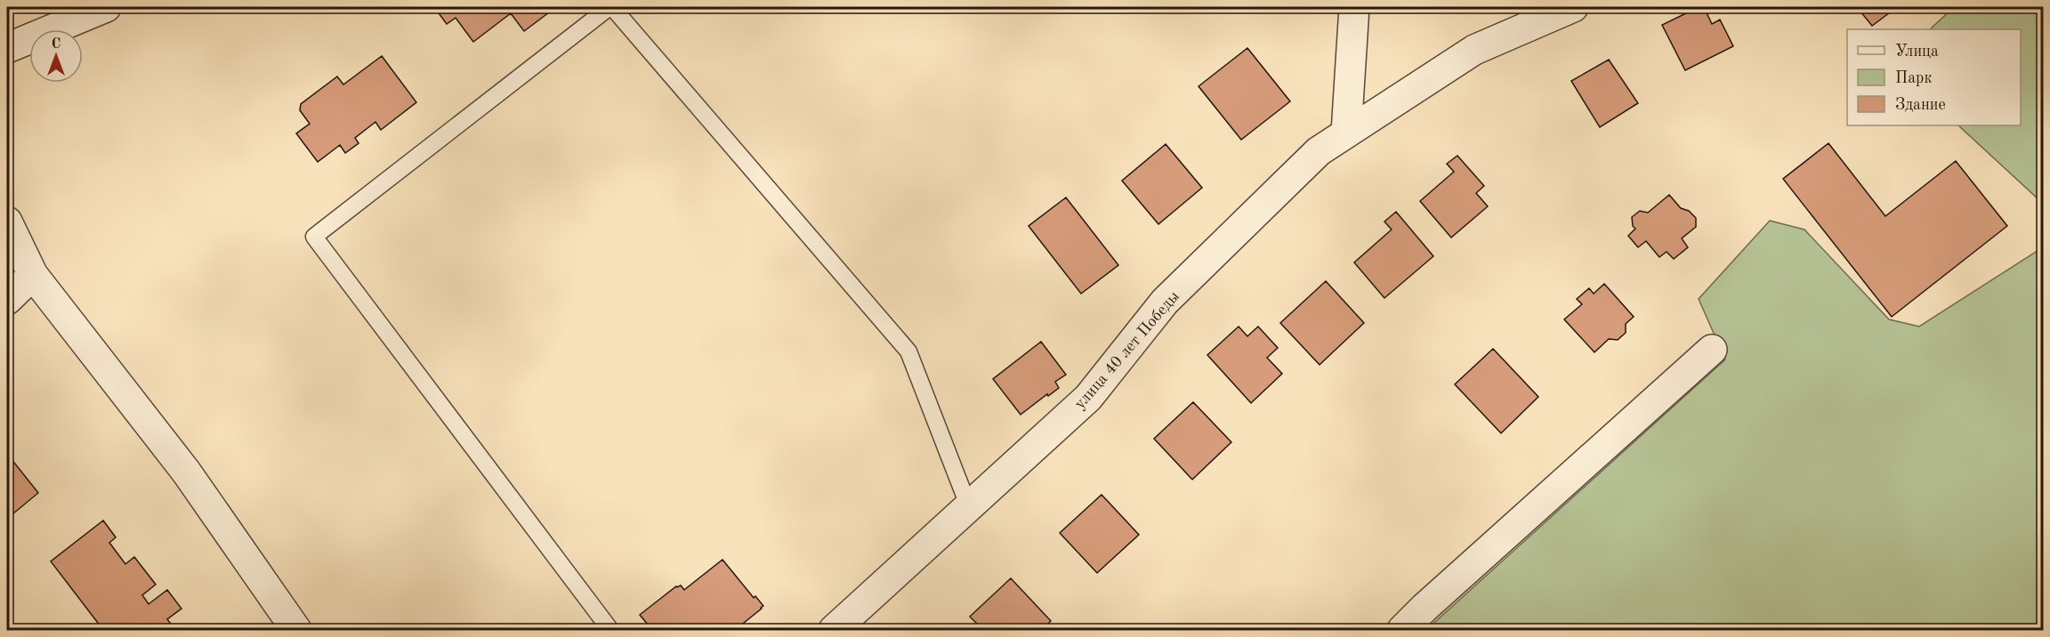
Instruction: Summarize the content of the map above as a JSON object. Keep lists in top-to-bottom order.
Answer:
{
  "streets": {
    "street": ["улица 40 лет Победы"]
  },
  "legend": ["Улица", "Парк", "Здание"],
  "north": "top"
}
